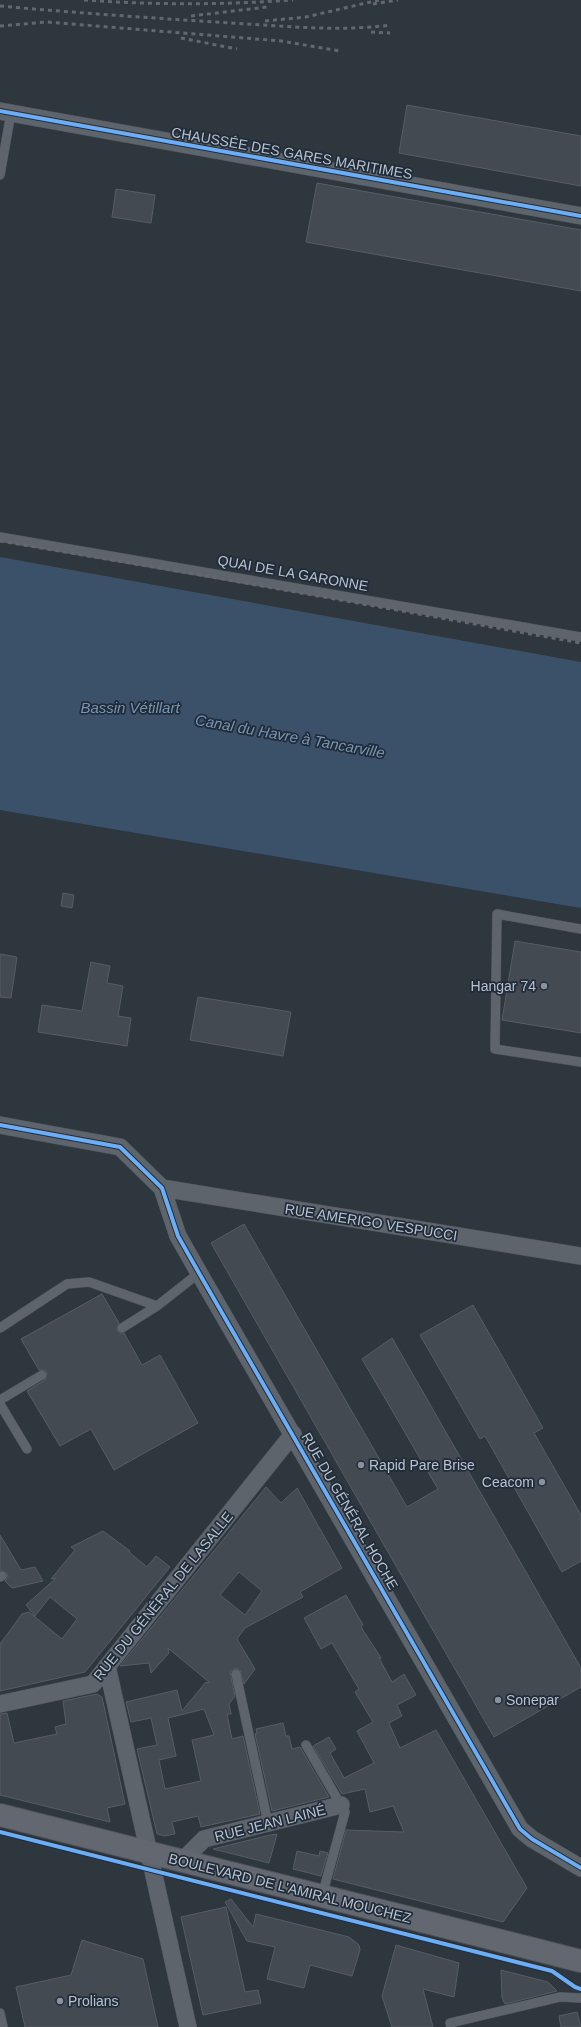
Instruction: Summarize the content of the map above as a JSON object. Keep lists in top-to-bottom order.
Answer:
{
  "streets": {
    "main road": ["BOULEVARD DE L'AMIRAL MOUCHEZ"],
    "street": [
      "CHAUSSÉE DES GARES MARITIMES",
      "RUE AMERIGO VESPUCCI",
      "RUE DU GÉNÉRAL HOCHE",
      "RUE DU GÉNÉRAL DE LASALLE",
      "RUE JEAN LAINÉ"
    ],
    "lane": ["QUAI DE LA GARONNE"]
  },
  "crossings": [
    ["RUE AMERIGO VESPUCCI", "RUE DU GÉNÉRAL HOCHE"],
    ["RUE DU GÉNÉRAL HOCHE", "RUE DU GÉNÉRAL DE LASALLE"],
    ["RUE JEAN LAINÉ", "BOULEVARD DE L'AMIRAL MOUCHEZ"]
  ],
  "water": ["Bassin Vétillart", "Canal du Havre à Tancarville"],
  "places": [
    "Hangar 74",
    "Rapid Pare Brise",
    "Ceacom",
    "Sonepar",
    "Prolians"
  ]
}
